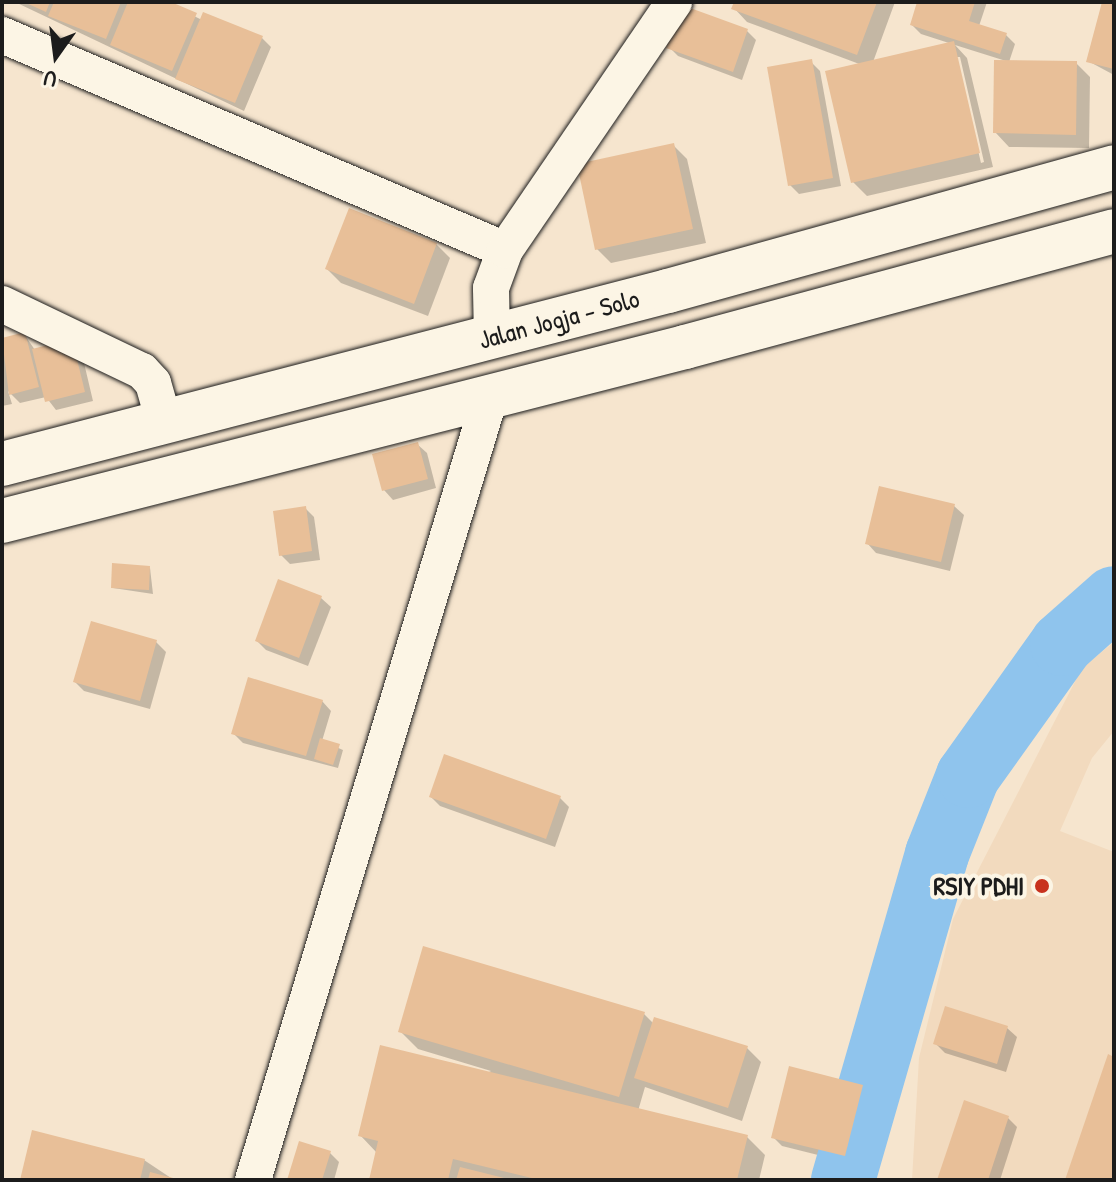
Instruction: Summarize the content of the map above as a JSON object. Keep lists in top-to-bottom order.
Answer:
{
  "streets": {
    "highway": ["Jalan Jogja - Solo"]
  },
  "places": ["RSIY PDHI"],
  "north": "bottom"
}
